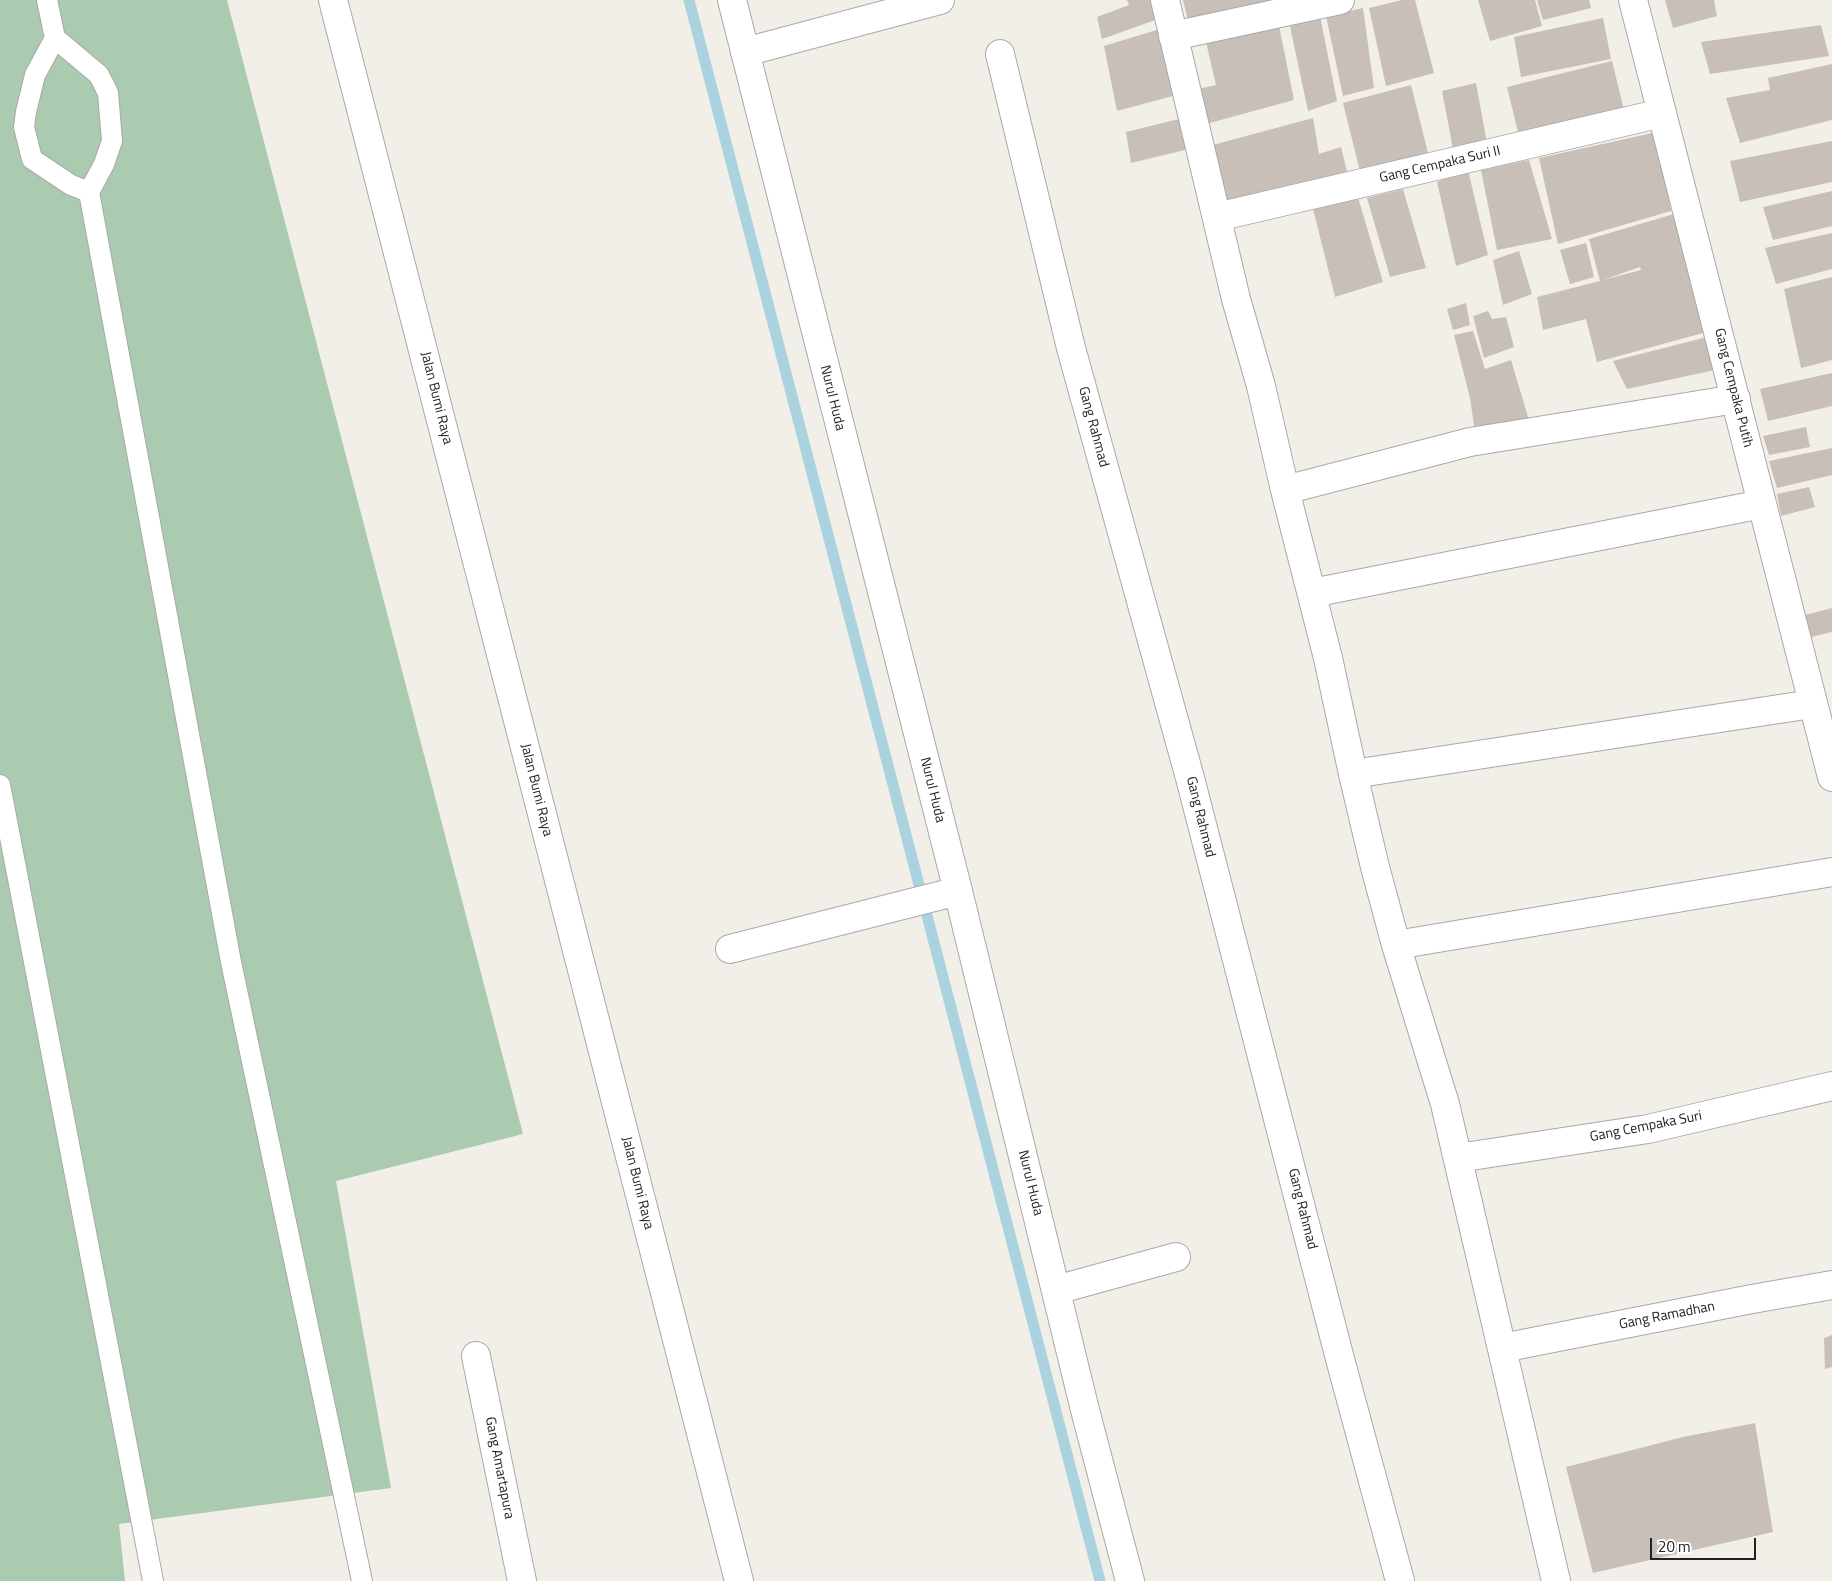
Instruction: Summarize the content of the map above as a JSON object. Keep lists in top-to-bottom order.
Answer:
{
  "streets": {
    "street": [
      "Gang Cempaka Suri II",
      "Gang Cempaka Putih",
      "Jalan Bumi Raya",
      "Nurul Huda",
      "Gang Rahmad",
      "Gang Cempaka Suri",
      "Gang Ramadhan",
      "Gang Amartapura"
    ]
  },
  "crossings": [
    ["Gang Cempaka Suri II", "Gang Cempaka Putih"]
  ],
  "scale_bar": "20 m"
}
